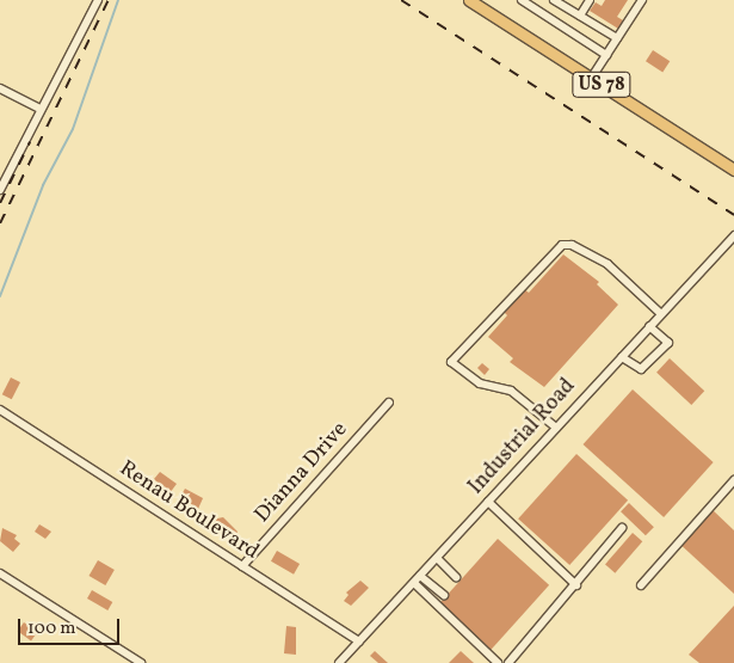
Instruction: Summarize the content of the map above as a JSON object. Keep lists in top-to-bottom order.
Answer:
{
  "streets": {
    "main road": ["US 78"],
    "street": ["Industrial Road", "Dianna Drive", "Renau Boulevard"]
  },
  "crossings": [
    ["Industrial Road", "Renau Boulevard"],
    ["Dianna Drive", "Renau Boulevard"]
  ],
  "scale_bar": "100 m"
}
